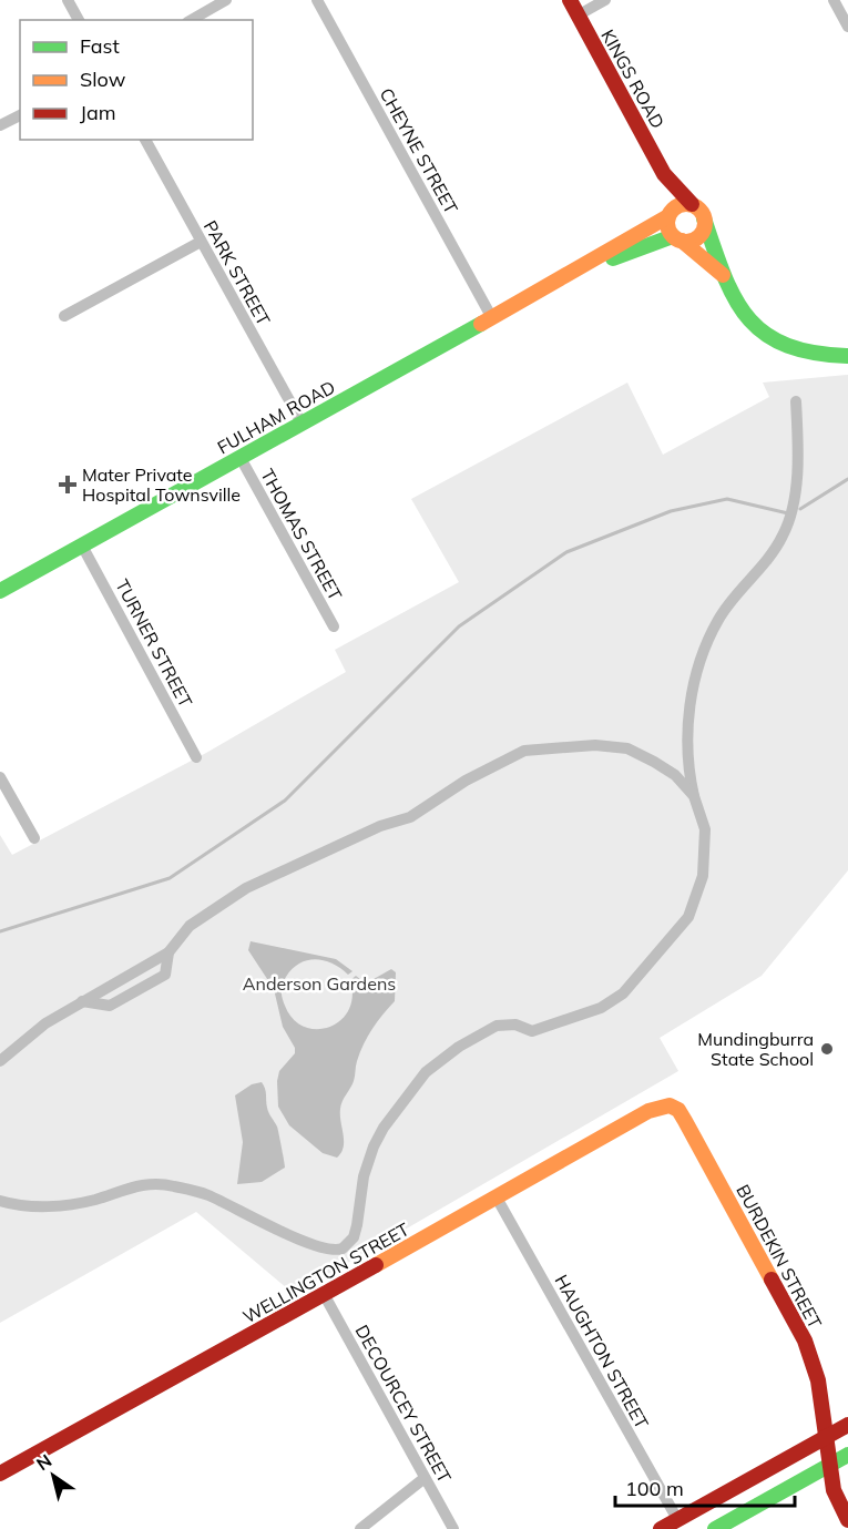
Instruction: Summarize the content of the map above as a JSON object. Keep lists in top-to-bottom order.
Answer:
{
  "streets": {
    "street": [
      "KINGS ROAD",
      "CHEYNE STREET",
      "PARK STREET",
      "FULHAM ROAD",
      "THOMAS STREET",
      "TURNER STREET",
      "BURDEKIN STREET",
      "WELLINGTON STREET",
      "HAUGHTON STREET",
      "DECOURCEY STREET"
    ]
  },
  "crossings": [
    ["KINGS ROAD", "FULHAM ROAD"],
    ["CHEYNE STREET", "FULHAM ROAD"],
    ["PARK STREET", "FULHAM ROAD"],
    ["FULHAM ROAD", "THOMAS STREET"],
    ["FULHAM ROAD", "TURNER STREET"],
    ["BURDEKIN STREET", "WELLINGTON STREET"],
    ["WELLINGTON STREET", "HAUGHTON STREET"],
    ["WELLINGTON STREET", "DECOURCEY STREET"]
  ],
  "parks": ["Anderson Gardens"],
  "places": {
    "health": ["Mater Private Hospital Townsville"],
    "other": ["Mundingburra State School"]
  },
  "legend": ["Fast", "Slow", "Jam"],
  "scale_bar": "100 m",
  "north": "top left"
}
